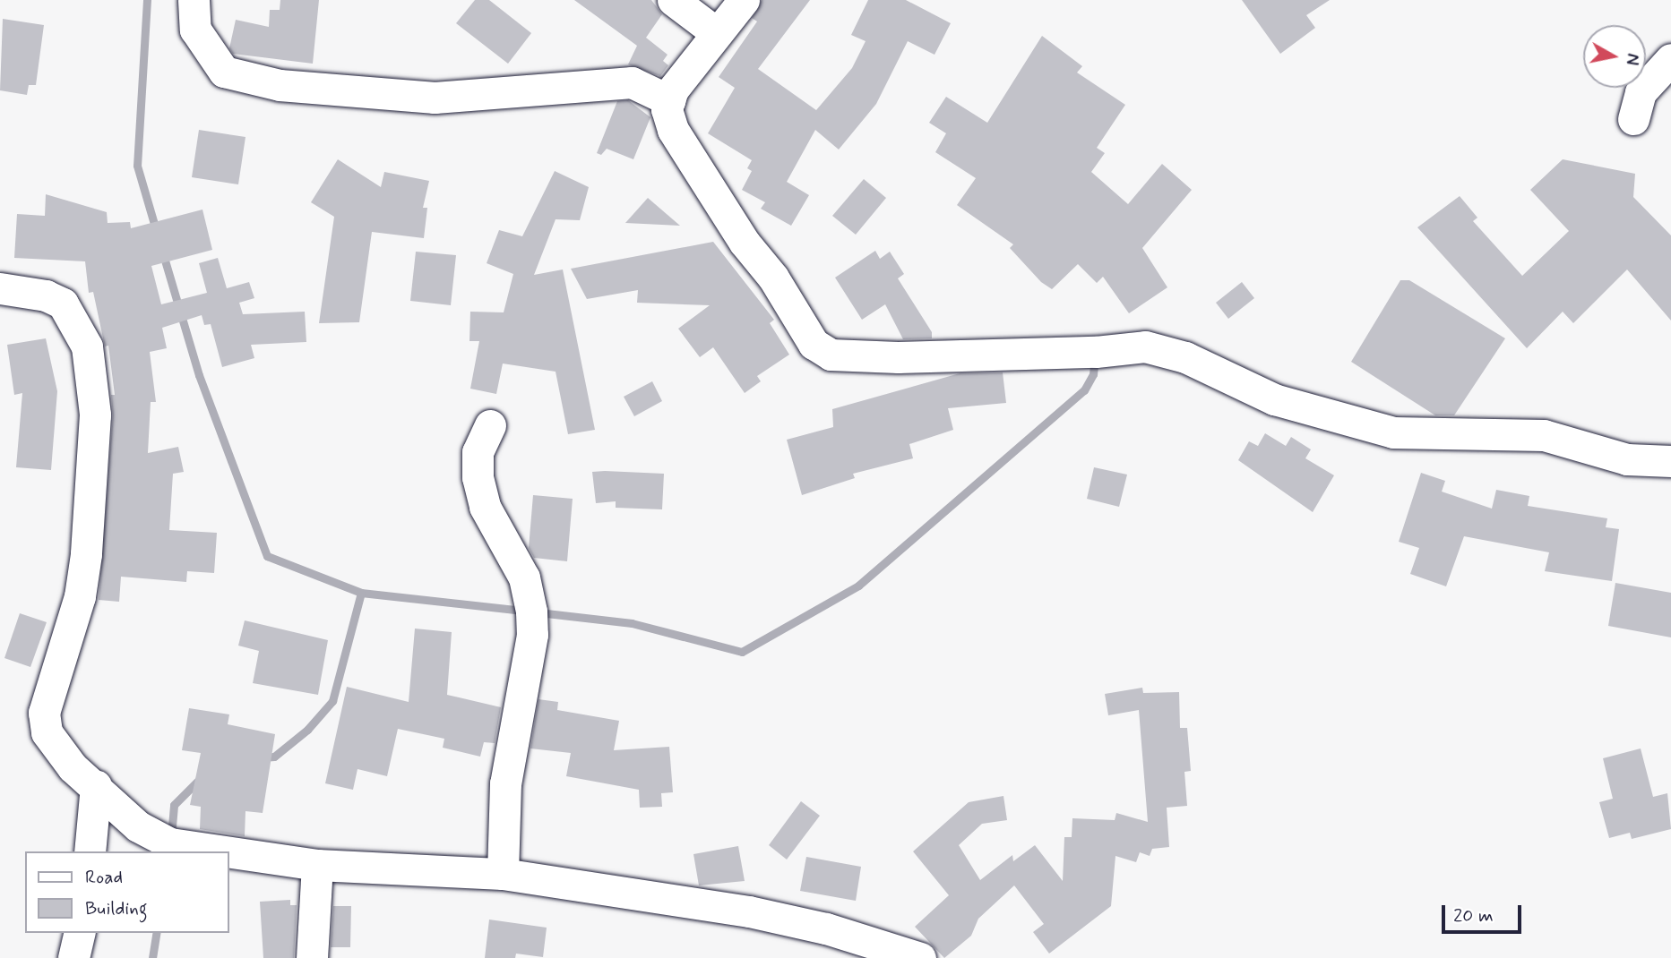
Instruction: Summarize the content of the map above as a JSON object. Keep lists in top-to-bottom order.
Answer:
{
  "legend": ["Road", "Building"],
  "scale_bar": "20 m",
  "north": "right"
}
